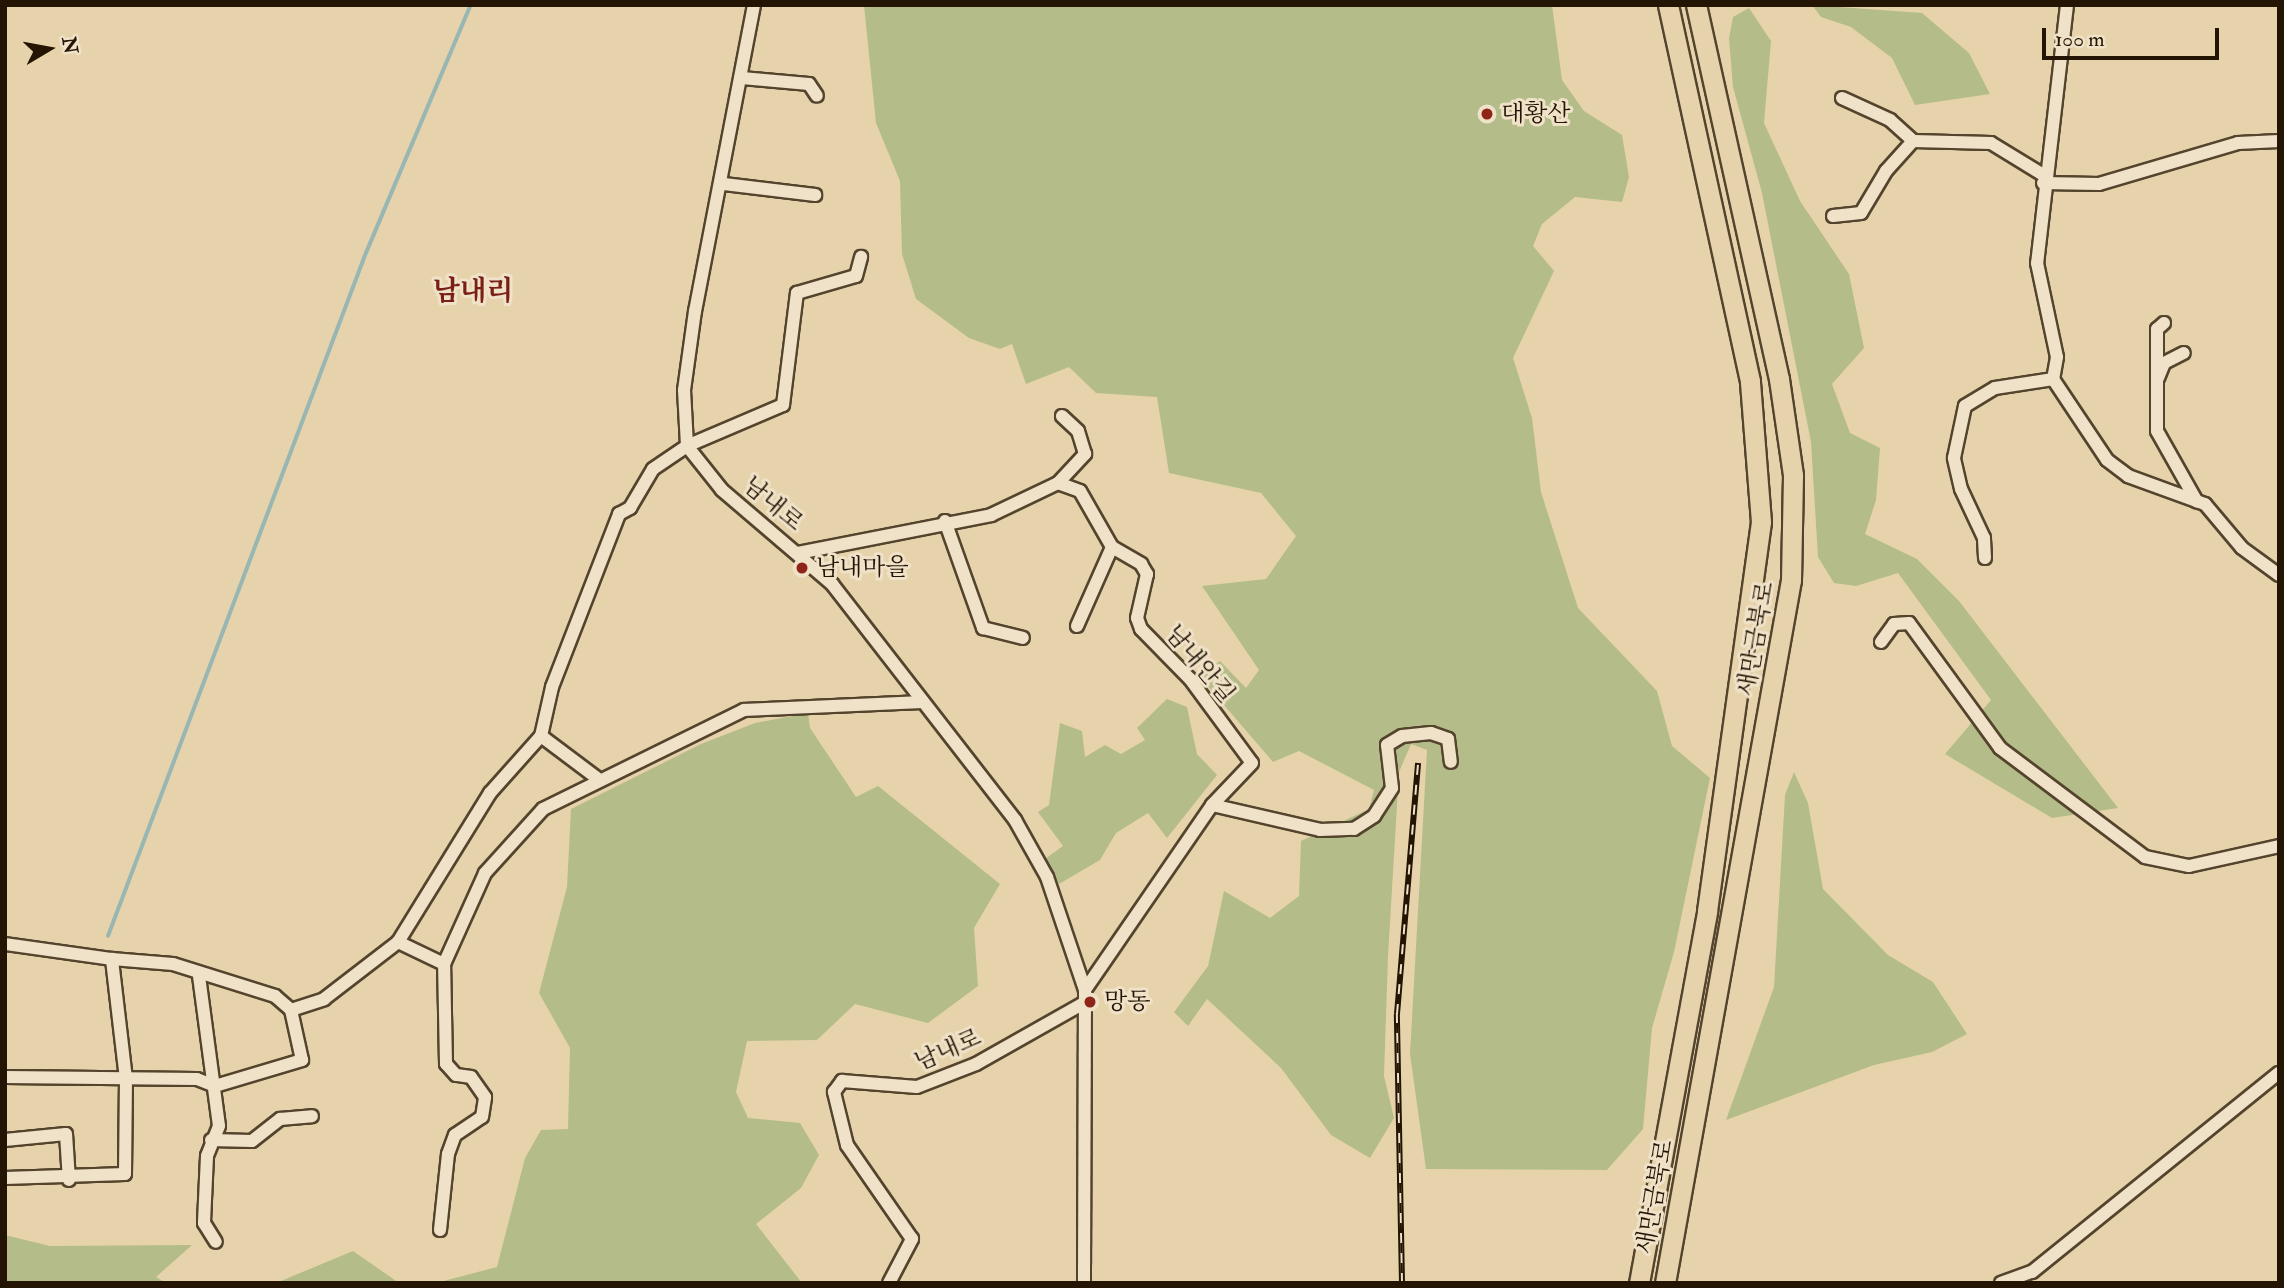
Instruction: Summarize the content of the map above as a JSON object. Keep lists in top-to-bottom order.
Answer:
{
  "streets": {
    "highway": ["새만금북로"],
    "street": ["남내로", "남내안길"]
  },
  "crossings": [
    ["남내로", "남내안길"]
  ],
  "districts": ["남내리"],
  "places": ["대황산", "남내마을", "망동"],
  "scale_bar": "100 m",
  "north": "right"
}
